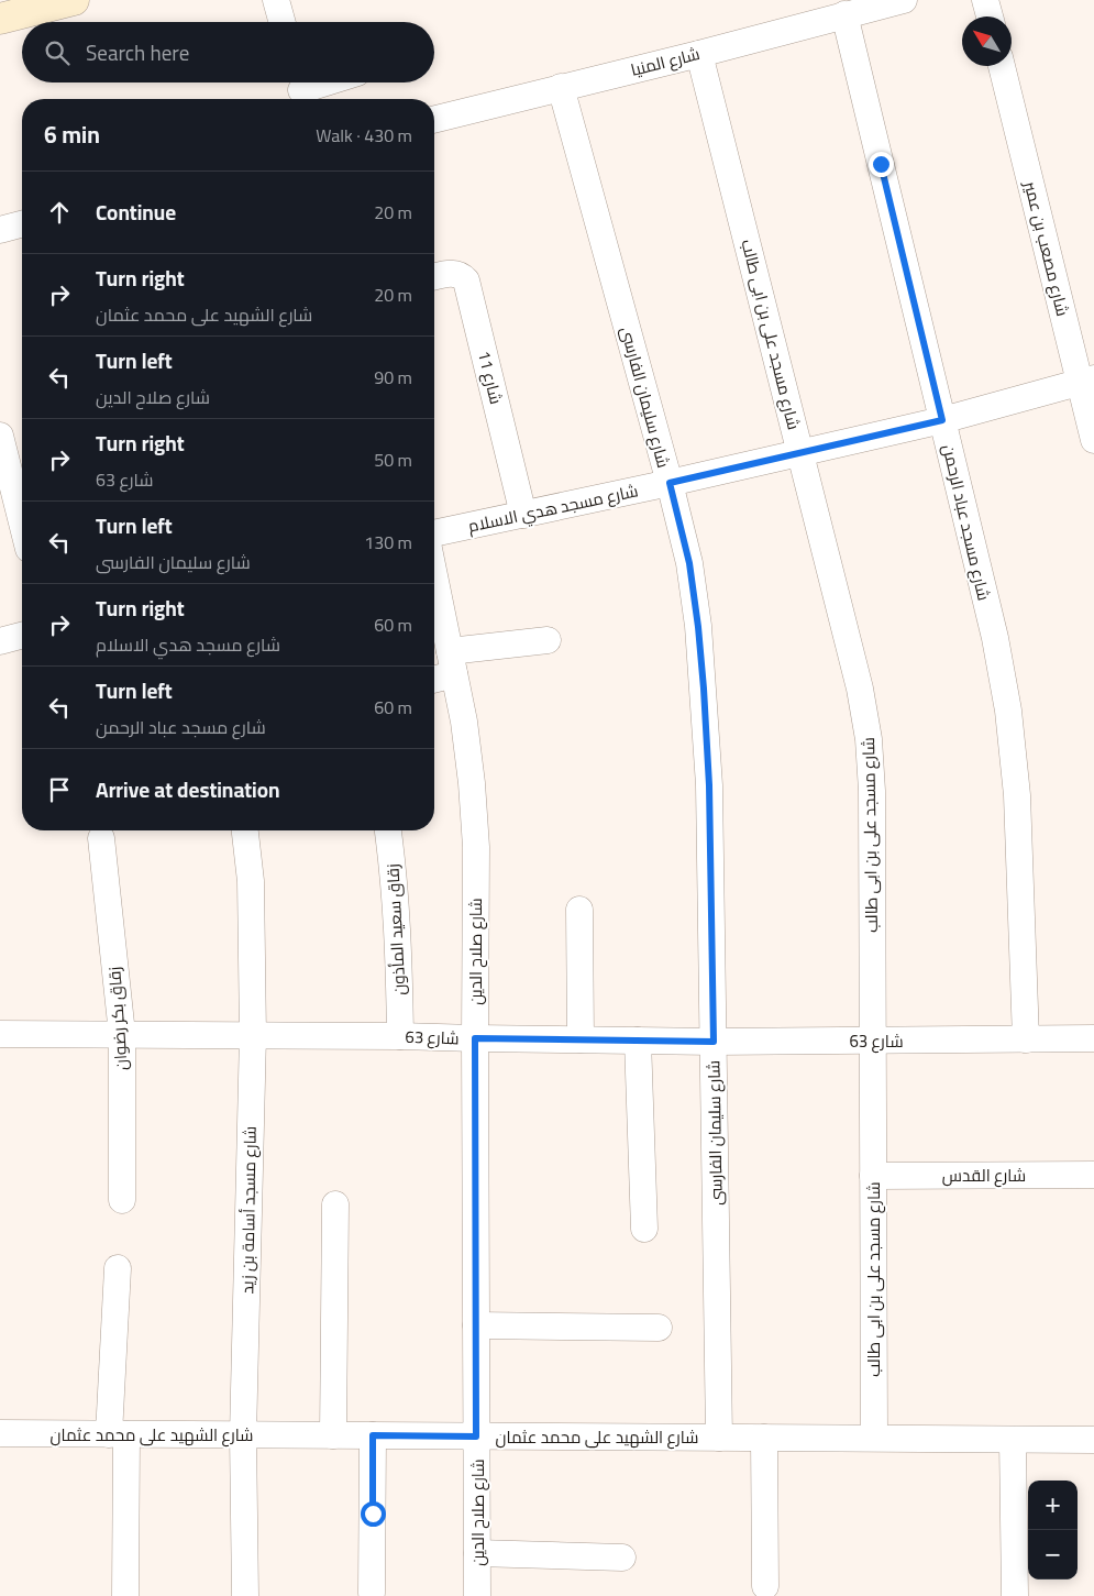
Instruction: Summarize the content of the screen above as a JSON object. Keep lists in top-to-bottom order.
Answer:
{
  "streets": {
    "street": [
      "شارع المنيا",
      "شارع مصعب بن عمير",
      "شارع مسجد على بن ابى طالب",
      "شارع 11",
      "شارع سليمان الفارسى",
      "شارع مسجد هدي الاسلام",
      "شارع مسجد عباد الرحمن",
      "زقاق سعيد المأذون",
      "شارع صلاح الدين",
      "زقاق بكر رضوان",
      "شارع 63",
      "شارع القدس",
      "شارع مسجد أسامة بن زيد",
      "شارع الشهيد على محمد عثمان"
    ]
  },
  "crossings": [
    ["شارع المنيا", "شارع مسجد على بن ابى طالب"],
    ["شارع المنيا", "شارع سليمان الفارسى"],
    ["شارع المنيا", "شارع مسجد عباد الرحمن"],
    ["شارع مصعب بن عمير", "شارع مسجد هدي الاسلام"],
    ["شارع مسجد على بن ابى طالب", "شارع مسجد هدي الاسلام"],
    ["شارع مسجد على بن ابى طالب", "شارع 63"],
    ["شارع مسجد على بن ابى طالب", "شارع القدس"],
    ["شارع مسجد على بن ابى طالب", "شارع الشهيد على محمد عثمان"],
    ["شارع 11", "شارع مسجد هدي الاسلام"],
    ["شارع سليمان الفارسى", "شارع مسجد هدي الاسلام"],
    ["شارع سليمان الفارسى", "شارع 63"],
    ["شارع سليمان الفارسى", "شارع الشهيد على محمد عثمان"],
    ["شارع مسجد هدي الاسلام", "شارع مسجد عباد الرحمن"],
    ["شارع مسجد عباد الرحمن", "شارع 63"],
    ["زقاق سعيد المأذون", "شارع 63"],
    ["شارع صلاح الدين", "شارع 63"],
    ["شارع صلاح الدين", "شارع الشهيد على محمد عثمان"],
    ["زقاق بكر رضوان", "شارع 63"],
    ["شارع 63", "شارع مسجد أسامة بن زيد"],
    ["شارع مسجد أسامة بن زيد", "شارع الشهيد على محمد عثمان"]
  ],
  "north": "top left",
  "page": {
    "search": "Search here",
    "heading": ["6 min", "Walk · 430 m"],
    "list": [
      ["Continue", "20 m"],
      ["Turn right", "شارع الشهيد على محمد عثمان", "20 m"],
      ["Turn left", "شارع صلاح الدين", "90 m"],
      ["Turn right", "شارع 63", "50 m"],
      ["Turn left", "شارع سليمان الفارسى", "130 m"],
      ["Turn right", "شارع مسجد هدي الاسلام", "60 m"],
      ["Turn left", "شارع مسجد عباد الرحمن", "60 m"],
      "Arrive at destination"
    ],
    "map_buttons": ["+", "−"]
  }
}
